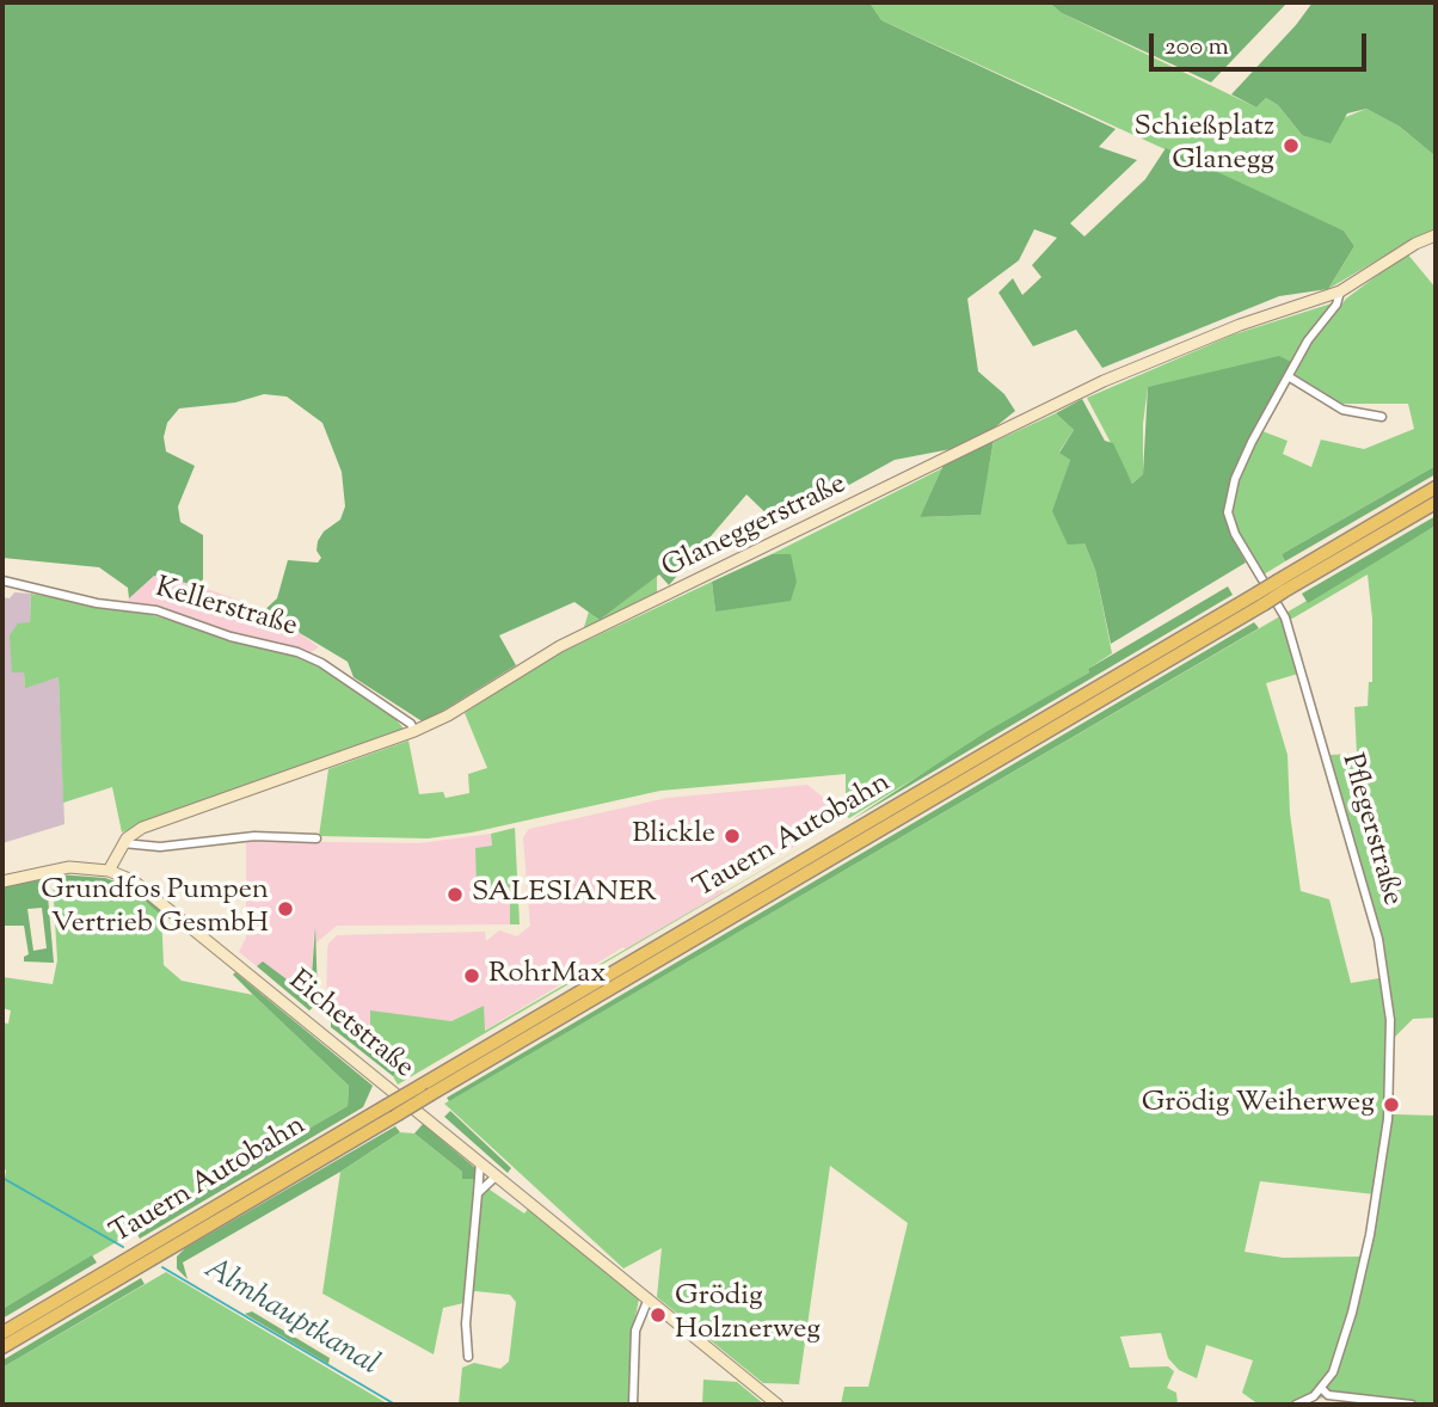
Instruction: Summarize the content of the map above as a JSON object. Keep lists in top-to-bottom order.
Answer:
{
  "streets": {
    "highway": ["Tauern Autobahn"],
    "street": [
      "Glaneggerstraße",
      "Kellerstraße",
      "Pflegerstraße",
      "Eichetstraße"
    ]
  },
  "crossings": [
    ["Glaneggerstraße", "Kellerstraße"],
    ["Glaneggerstraße", "Pflegerstraße"],
    ["Glaneggerstraße", "Eichetstraße"]
  ],
  "water": ["Almhauptkanal"],
  "places": [
    "Schießplatz Glanegg",
    "Blickle",
    "SALESIANER",
    "Grundfos Pumpen Vertrieb GesmbH",
    "RohrMax",
    "Grödig Weiherweg",
    "Grödig Holznerweg"
  ],
  "scale_bar": "200 m"
}
